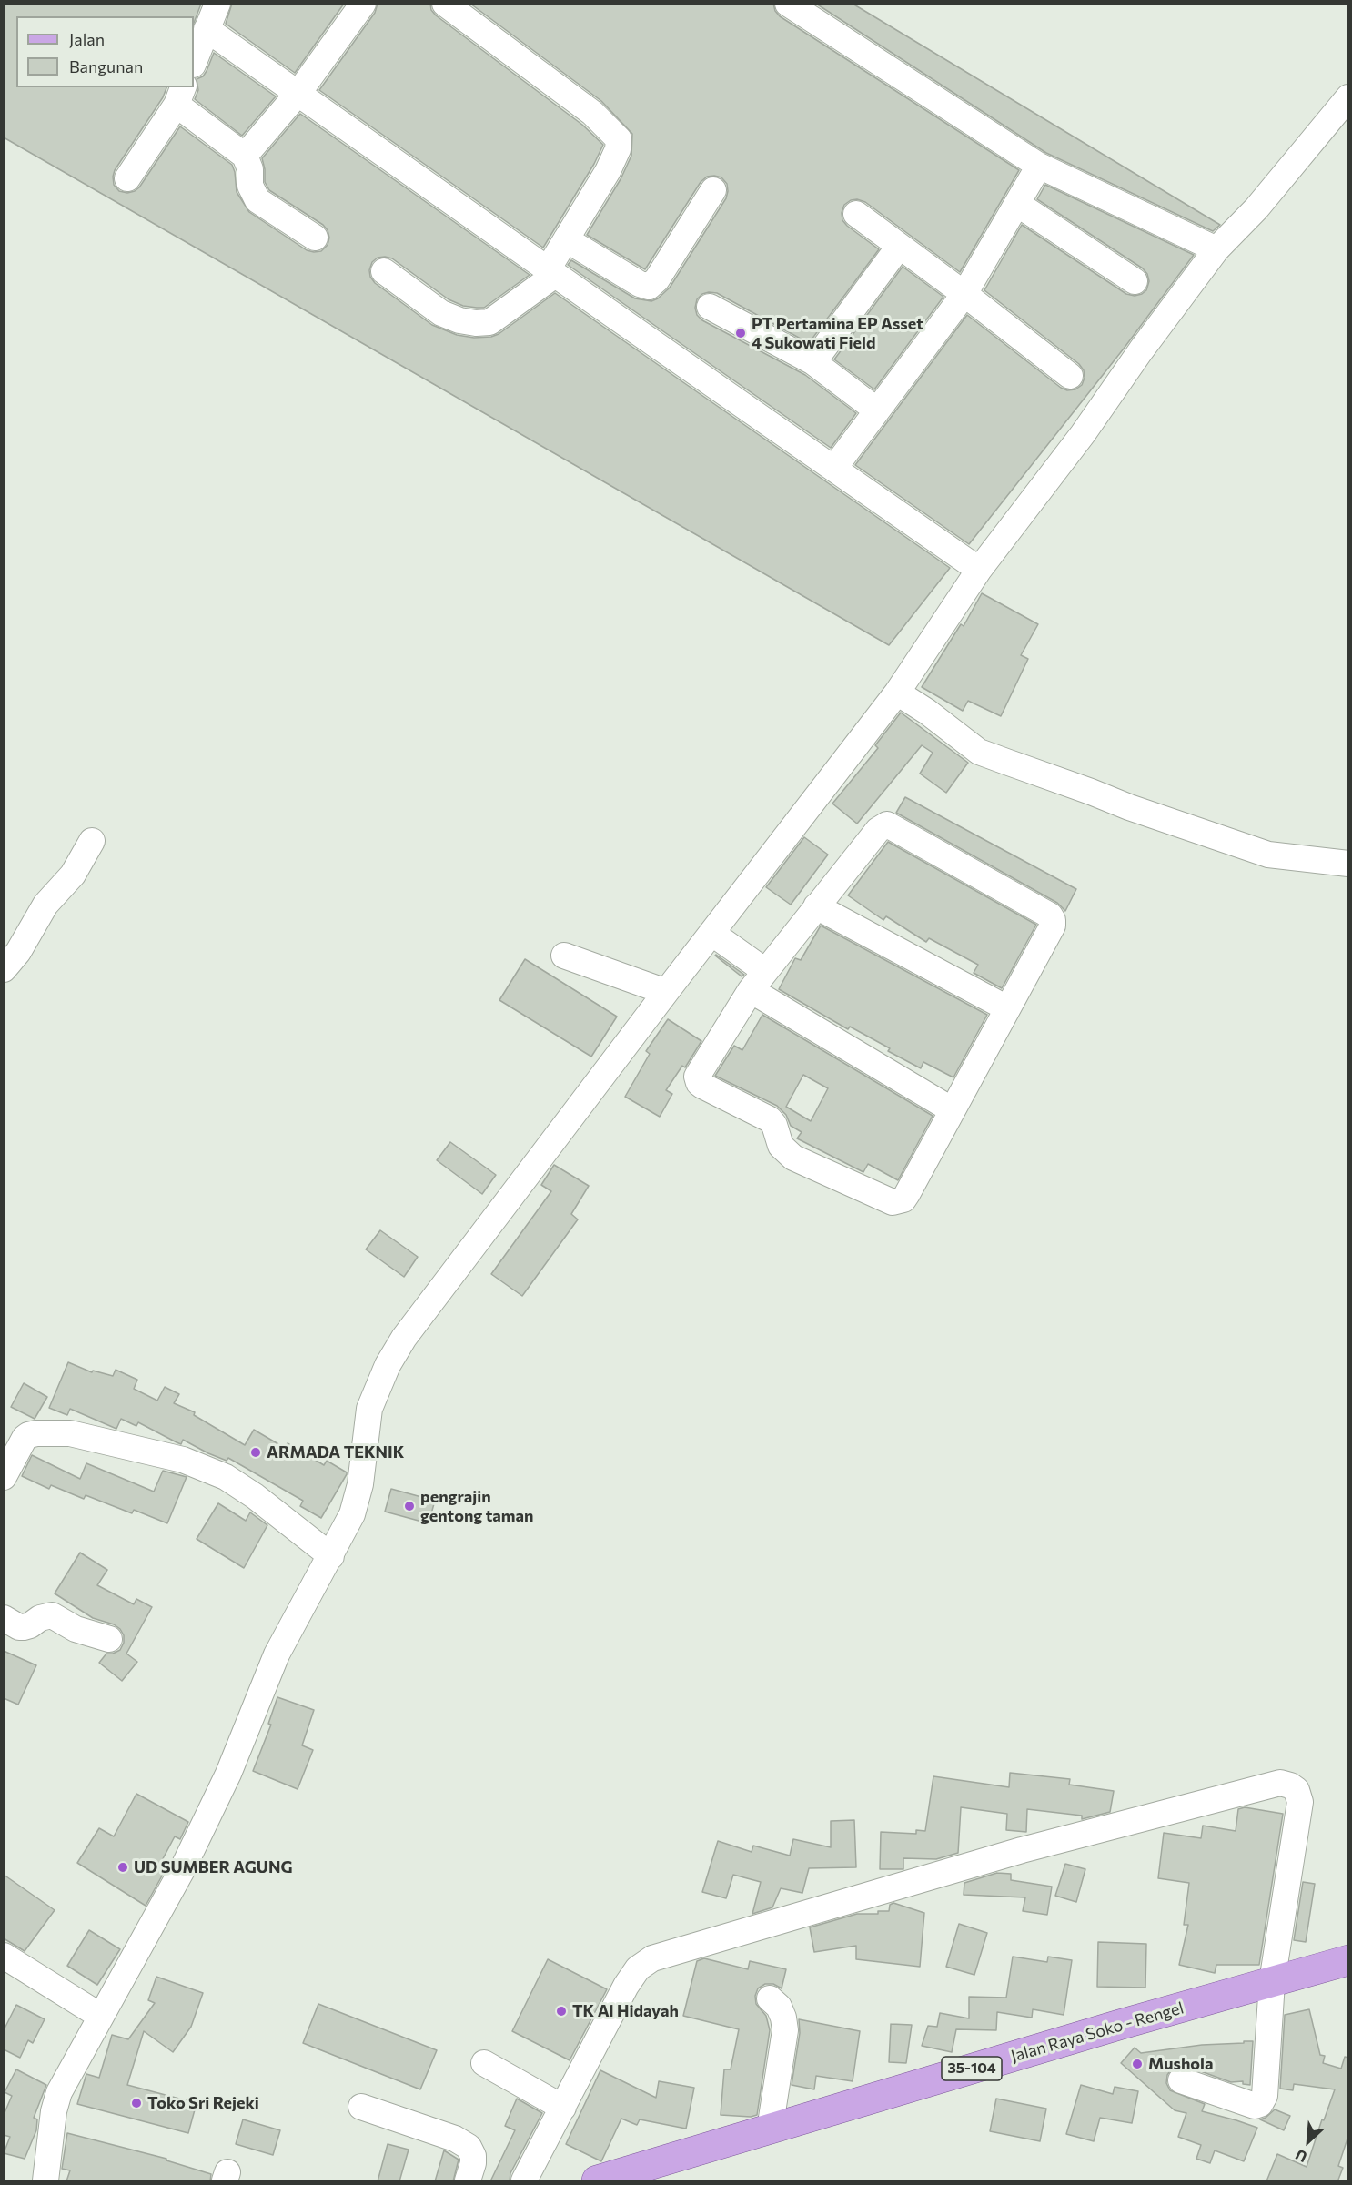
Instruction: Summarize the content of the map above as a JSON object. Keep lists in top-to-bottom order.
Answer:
{
  "streets": {
    "main road": ["Jalan Raya Soko - Rengel", "35-104"]
  },
  "places": [
    "PT Pertamina EP Asset 4 Sukowati Field",
    "ARMADA TEKNIK",
    "pengrajin gentong taman",
    "UD SUMBER AGUNG",
    "TK Al Hidayah",
    "Mushola",
    "Toko Sri Rejeki"
  ],
  "legend": ["Jalan", "Bangunan"],
  "north": "bottom left"
}
